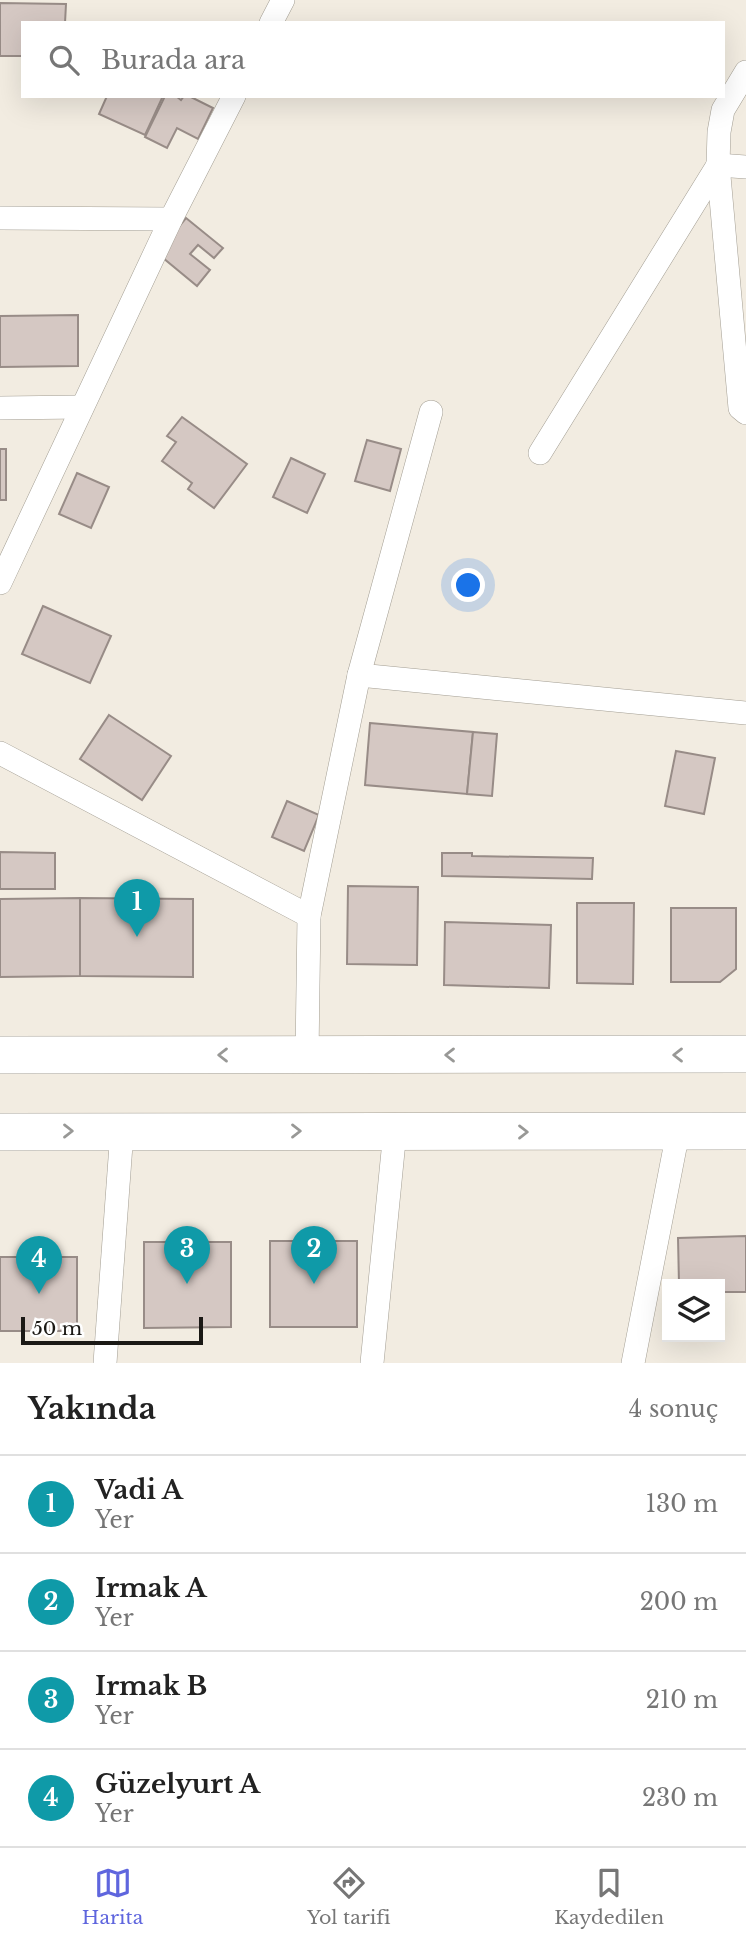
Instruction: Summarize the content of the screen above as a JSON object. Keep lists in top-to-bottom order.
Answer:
{
  "scale_bar": "50 m",
  "page": {
    "search": "Burada ara",
    "pins": [
      "1",
      "2",
      "3",
      "4"
    ],
    "scale": "50 m",
    "heading": ["Yakında", "4 sonuç"],
    "list": [
      {
        "mark": "1",
        "name": "Vadi A",
        "note": "Yer",
        "value": "130 m"
      },
      {
        "mark": "2",
        "name": "Irmak A",
        "note": "Yer",
        "value": "200 m"
      },
      {
        "mark": "3",
        "name": "Irmak B",
        "note": "Yer",
        "value": "210 m"
      },
      {
        "mark": "4",
        "name": "Güzelyurt A",
        "note": "Yer",
        "value": "230 m"
      }
    ],
    "nav": ["Harita", "Yol tarifi", "Kaydedilen"]
  }
}
